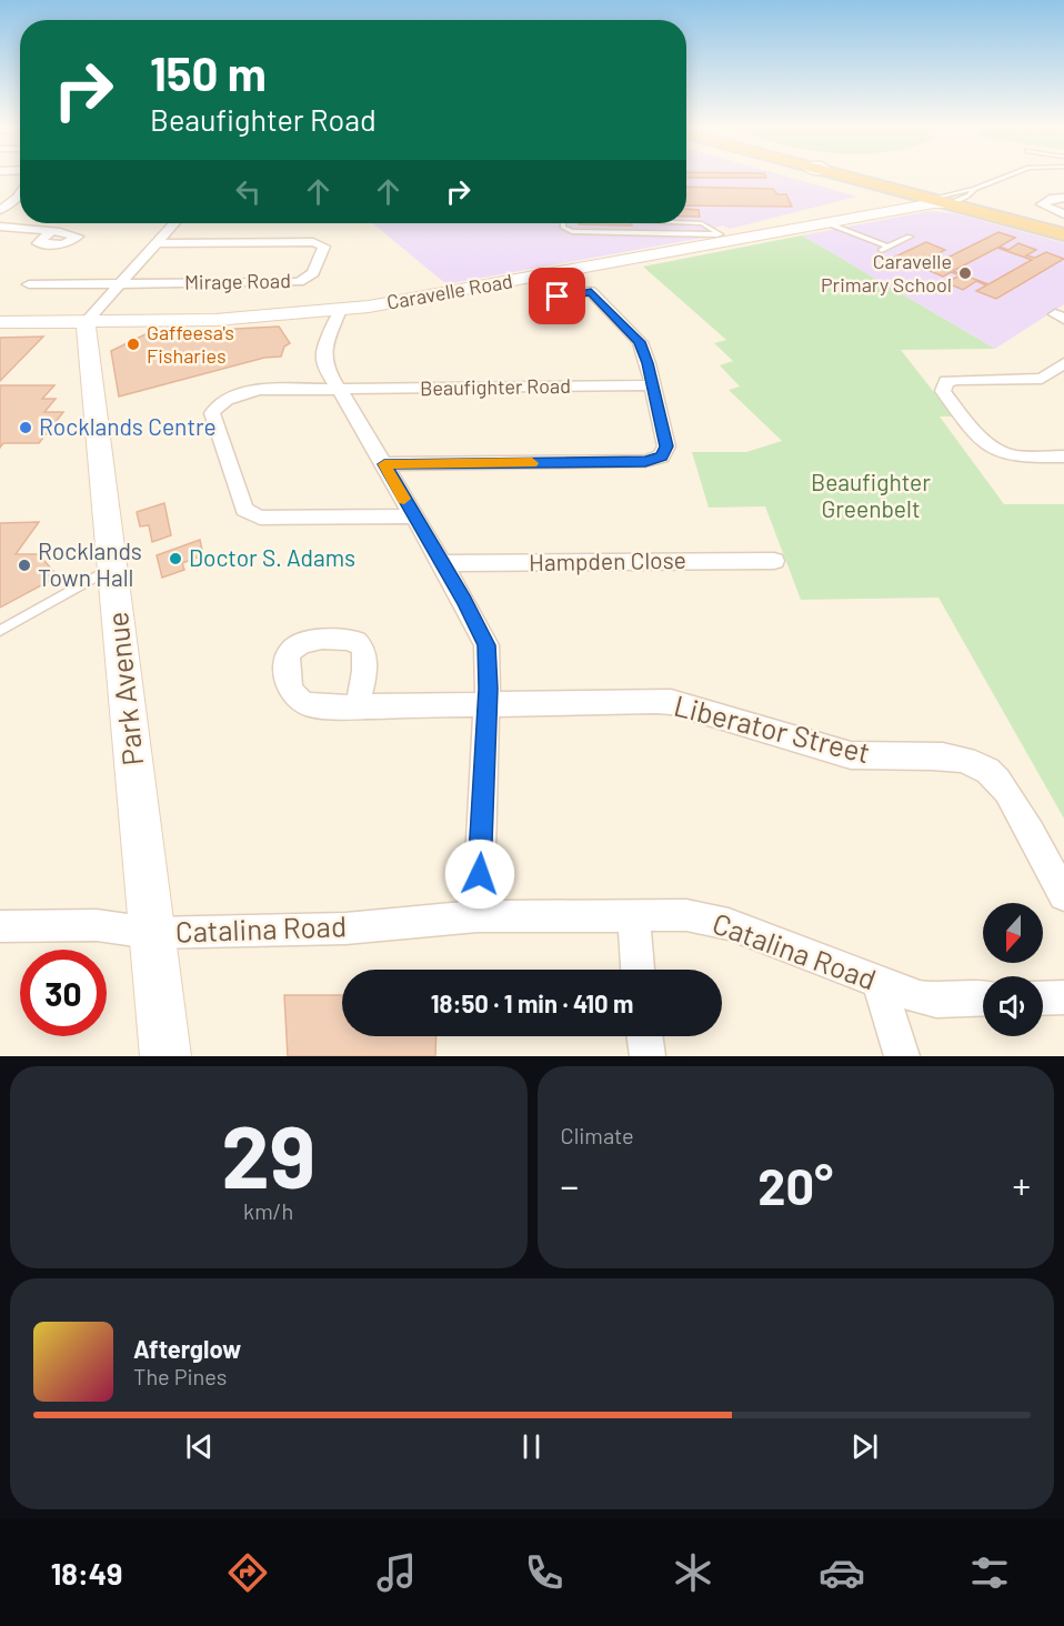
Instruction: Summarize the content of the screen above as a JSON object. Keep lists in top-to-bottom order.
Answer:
{
  "streets": {
    "street": [
      "Mirage Road",
      "Caravelle Road",
      "Beaufighter Road",
      "Hampden Close",
      "Park Avenue",
      "Liberator Street",
      "Catalina Road"
    ]
  },
  "crossings": [
    ["Caravelle Road", "Park Avenue"],
    ["Park Avenue", "Catalina Road"]
  ],
  "parks": ["Beaufighter Greenbelt"],
  "places": [
    "Caravelle Primary School",
    "Gaffeesa's Fisharies",
    "Rocklands Centre",
    "Doctor S. Adams",
    "Rocklands Town Hall"
  ],
  "north": "bottom",
  "page": {
    "turn": ["150 m", "Beaufighter Road"],
    "limit": "30",
    "trip": "18:50 · 1 min · 410 m",
    "tile": [
      ["29", "km/h"],
      "Climate"
    ],
    "heat": ["−", "20°", "+"],
    "song": ["Afterglow", "The Pines"],
    "tabs": "18:49"
  }
}
